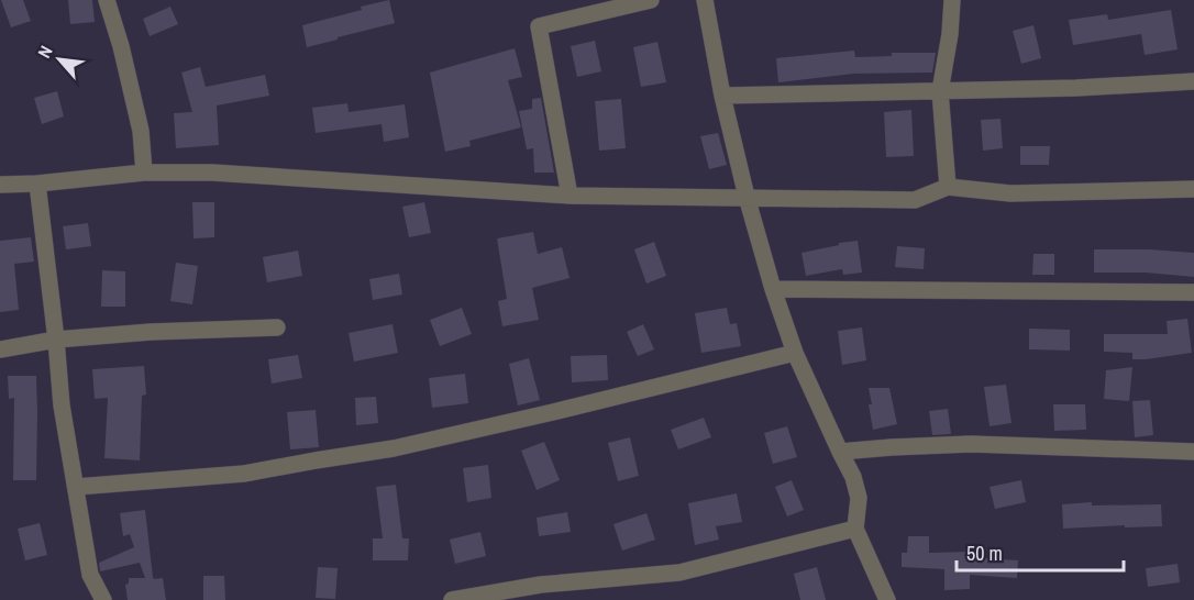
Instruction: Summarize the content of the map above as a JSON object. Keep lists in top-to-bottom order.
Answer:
{
  "scale_bar": "50 m",
  "north": "top left"
}
